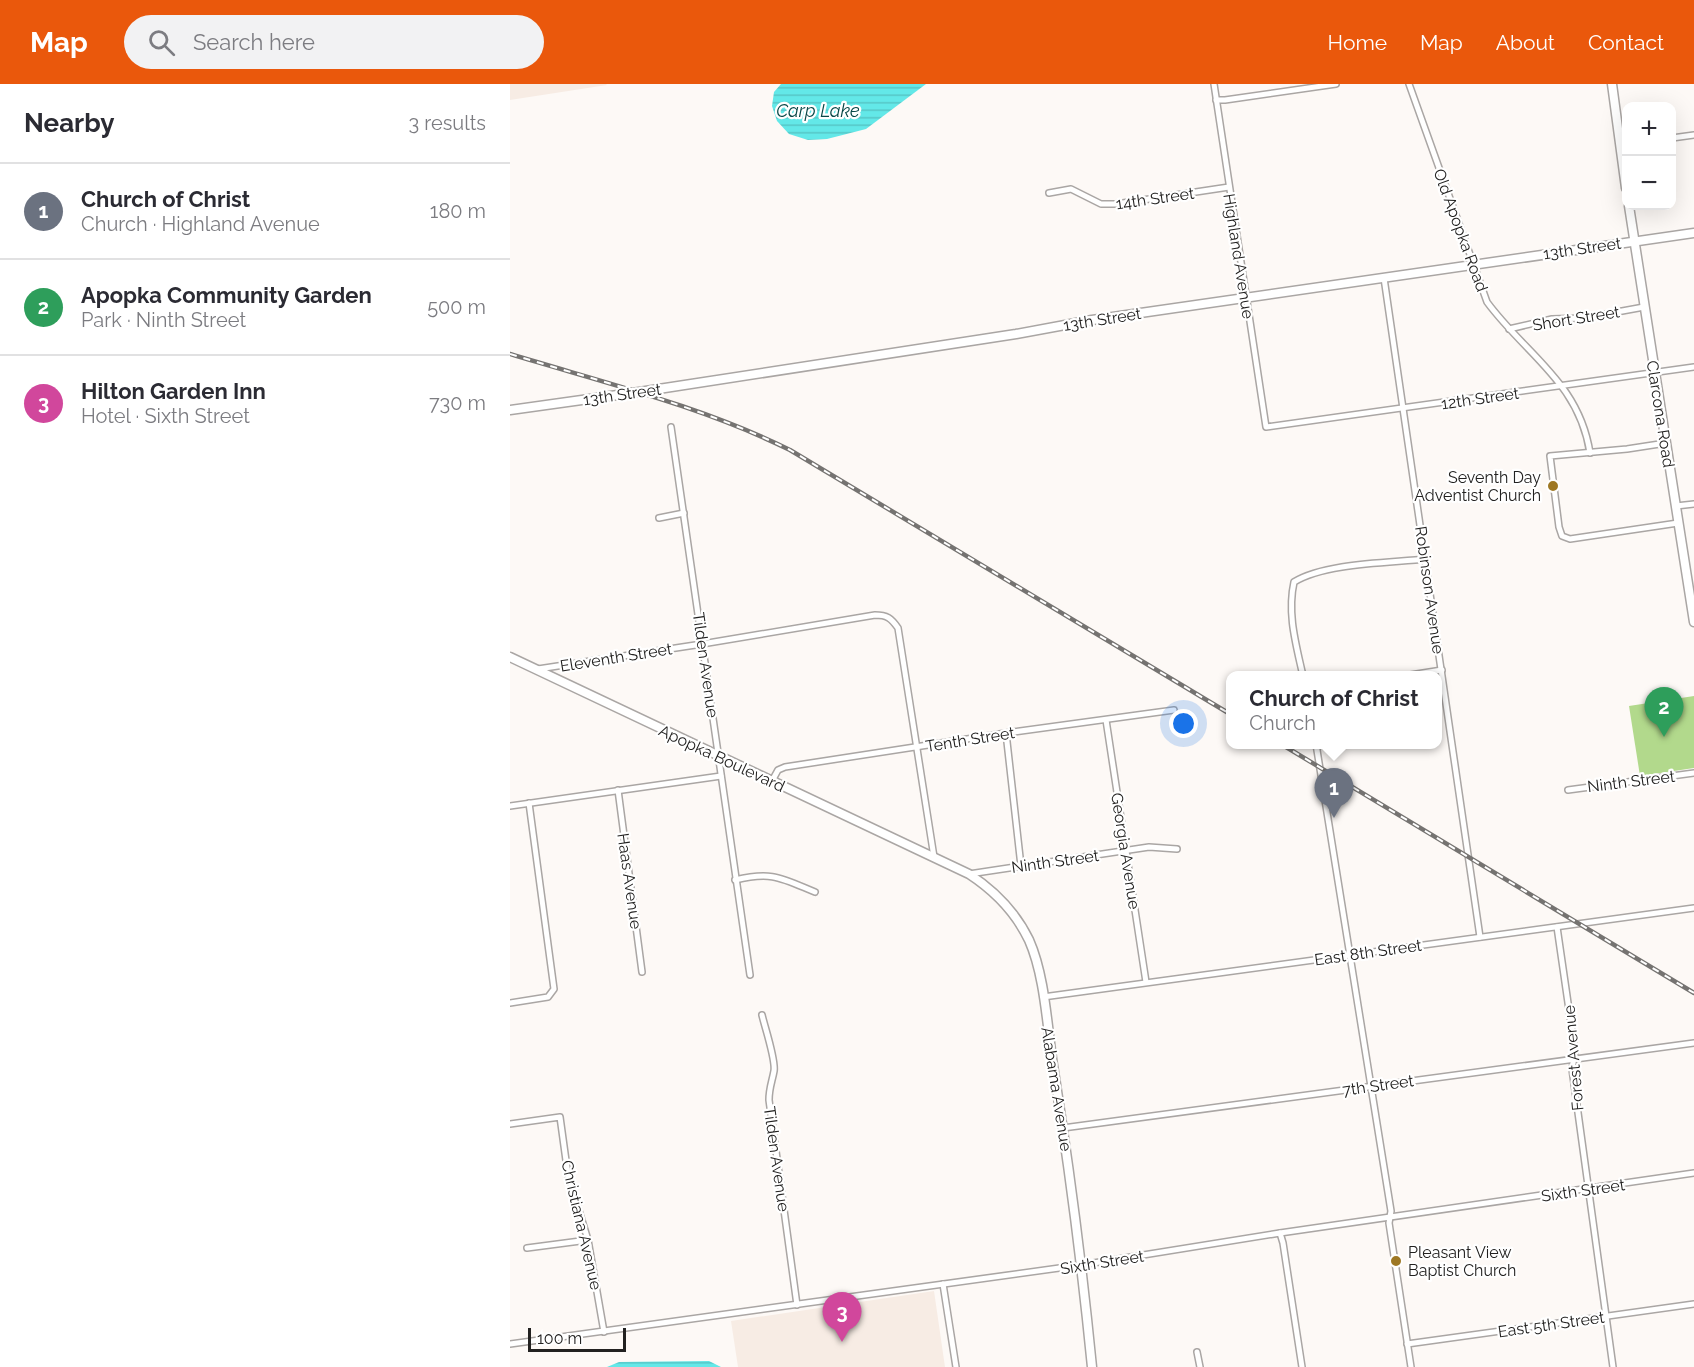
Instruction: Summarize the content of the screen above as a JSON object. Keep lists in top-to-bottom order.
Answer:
{
  "streets": {
    "street": [
      "14th Street",
      "Old Apopka Road",
      "13th Street",
      "Highland Avenue",
      "Short Street",
      "12th Street",
      "Clarcona Road",
      "Robinson Avenue",
      "Eleventh Street",
      "Tilden Avenue",
      "Tenth Street",
      "Apopka Boulevard",
      "Ninth Street",
      "Georgia Avenue",
      "Haas Avenue",
      "East 8th Street",
      "Forest Avenue",
      "7th Street",
      "Alabama Avenue",
      "Sixth Street",
      "Christiana Avenue",
      "East 5th Street"
    ]
  },
  "crossings": [
    ["14th Street", "Highland Avenue"],
    ["Old Apopka Road", "13th Street"],
    ["Old Apopka Road", "Short Street"],
    ["Old Apopka Road", "12th Street"],
    ["13th Street", "Highland Avenue"],
    ["13th Street", "Clarcona Road"],
    ["13th Street", "Robinson Avenue"],
    ["Highland Avenue", "12th Street"],
    ["Short Street", "Clarcona Road"],
    ["12th Street", "Clarcona Road"],
    ["12th Street", "Robinson Avenue"],
    ["Robinson Avenue", "East 8th Street"],
    ["Eleventh Street", "Tilden Avenue"],
    ["Eleventh Street", "Tenth Street"],
    ["Eleventh Street", "Apopka Boulevard"],
    ["Tilden Avenue", "Apopka Boulevard"],
    ["Tilden Avenue", "Sixth Street"],
    ["Tenth Street", "Apopka Boulevard"],
    ["Tenth Street", "Georgia Avenue"],
    ["Apopka Boulevard", "Alabama Avenue"],
    ["Ninth Street", "Georgia Avenue"],
    ["Ninth Street", "Alabama Avenue"],
    ["Georgia Avenue", "East 8th Street"],
    ["East 8th Street", "Forest Avenue"],
    ["East 8th Street", "Alabama Avenue"],
    ["Forest Avenue", "7th Street"],
    ["Forest Avenue", "Sixth Street"],
    ["Forest Avenue", "East 5th Street"],
    ["7th Street", "Alabama Avenue"],
    ["Alabama Avenue", "Sixth Street"],
    ["Sixth Street", "Christiana Avenue"]
  ],
  "water": ["Carp Lake"],
  "places": ["Seventh Day Adventist Church", "Pleasant View Baptist Church"],
  "scale_bar": "100 m",
  "page": {
    "header": "Map",
    "search": "Search here",
    "nav": [
      "Home",
      "Map",
      "About",
      "Contact"
    ],
    "heading": ["Nearby", "3 results"],
    "map_buttons": ["+", "−"],
    "list": [
      {
        "mark": "1",
        "name": "Church of Christ",
        "note": "Church · Highland Avenue",
        "value": "180 m"
      },
      {
        "mark": "2",
        "name": "Apopka Community Garden",
        "note": "Park · Ninth Street",
        "value": "500 m"
      },
      {
        "mark": "3",
        "name": "Hilton Garden Inn",
        "note": "Hotel · Sixth Street",
        "value": "730 m"
      }
    ],
    "popup": ["Church of Christ", "Church"],
    "pins": ["2", "1", "3"],
    "scale": "100 m"
  }
}
